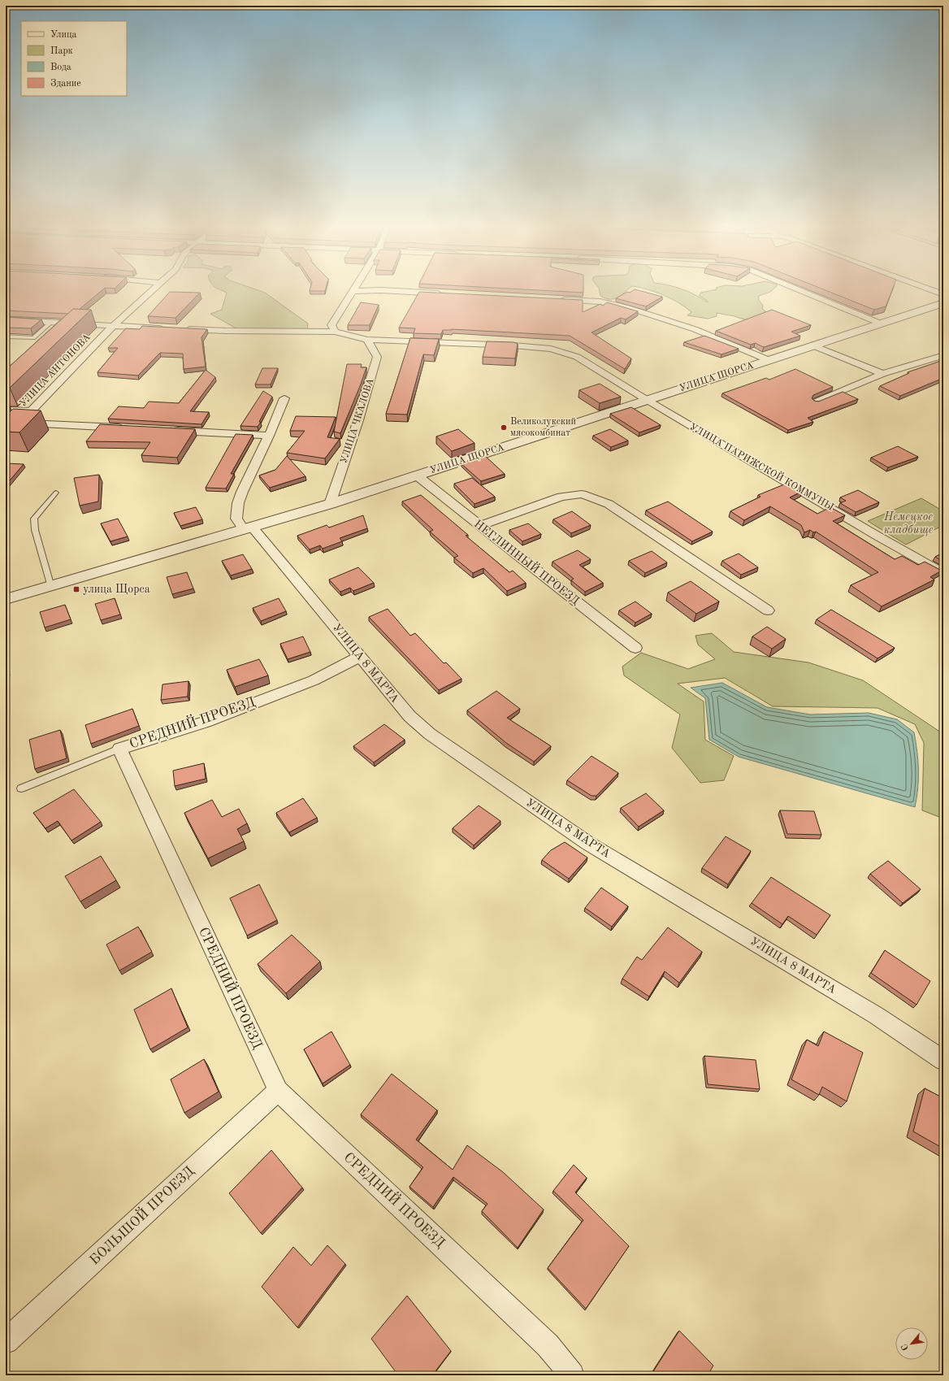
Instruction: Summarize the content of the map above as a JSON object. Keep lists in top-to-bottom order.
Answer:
{
  "streets": {
    "street": [
      "УЛИЦА АНТОНОВА",
      "УЛИЦА ЩОРСА",
      "УЛИЦА ЧКАЛОВА",
      "УЛИЦА ПАРИЖСКОЙ КОММУНЫ",
      "НЕГЛИННЫЙ ПРОЕЗД",
      "УЛИЦА 8 МАРТА",
      "СРЕДНИЙ ПРОЕЗД",
      "БОЛЬШОЙ ПРОЕЗД"
    ]
  },
  "crossings": [
    ["УЛИЦА ЩОРСА", "УЛИЦА ЧКАЛОВА"],
    ["УЛИЦА ЩОРСА", "УЛИЦА ПАРИЖСКОЙ КОММУНЫ"],
    ["УЛИЦА ЩОРСА", "НЕГЛИННЫЙ ПРОЕЗД"],
    ["УЛИЦА ЩОРСА", "УЛИЦА 8 МАРТА"],
    ["УЛИЦА ЧКАЛОВА", "УЛИЦА ПАРИЖСКОЙ КОММУНЫ"],
    ["УЛИЦА 8 МАРТА", "СРЕДНИЙ ПРОЕЗД"],
    ["СРЕДНИЙ ПРОЕЗД", "БОЛЬШОЙ ПРОЕЗД"]
  ],
  "parks": ["Немецкое кладбище"],
  "places": {
    "other": ["Великолукский мясокомбинат"],
    "transit": ["улица Щорса"]
  },
  "legend": [
    "Улица",
    "Парк",
    "Вода",
    "Здание"
  ],
  "north": "bottom left"
}
